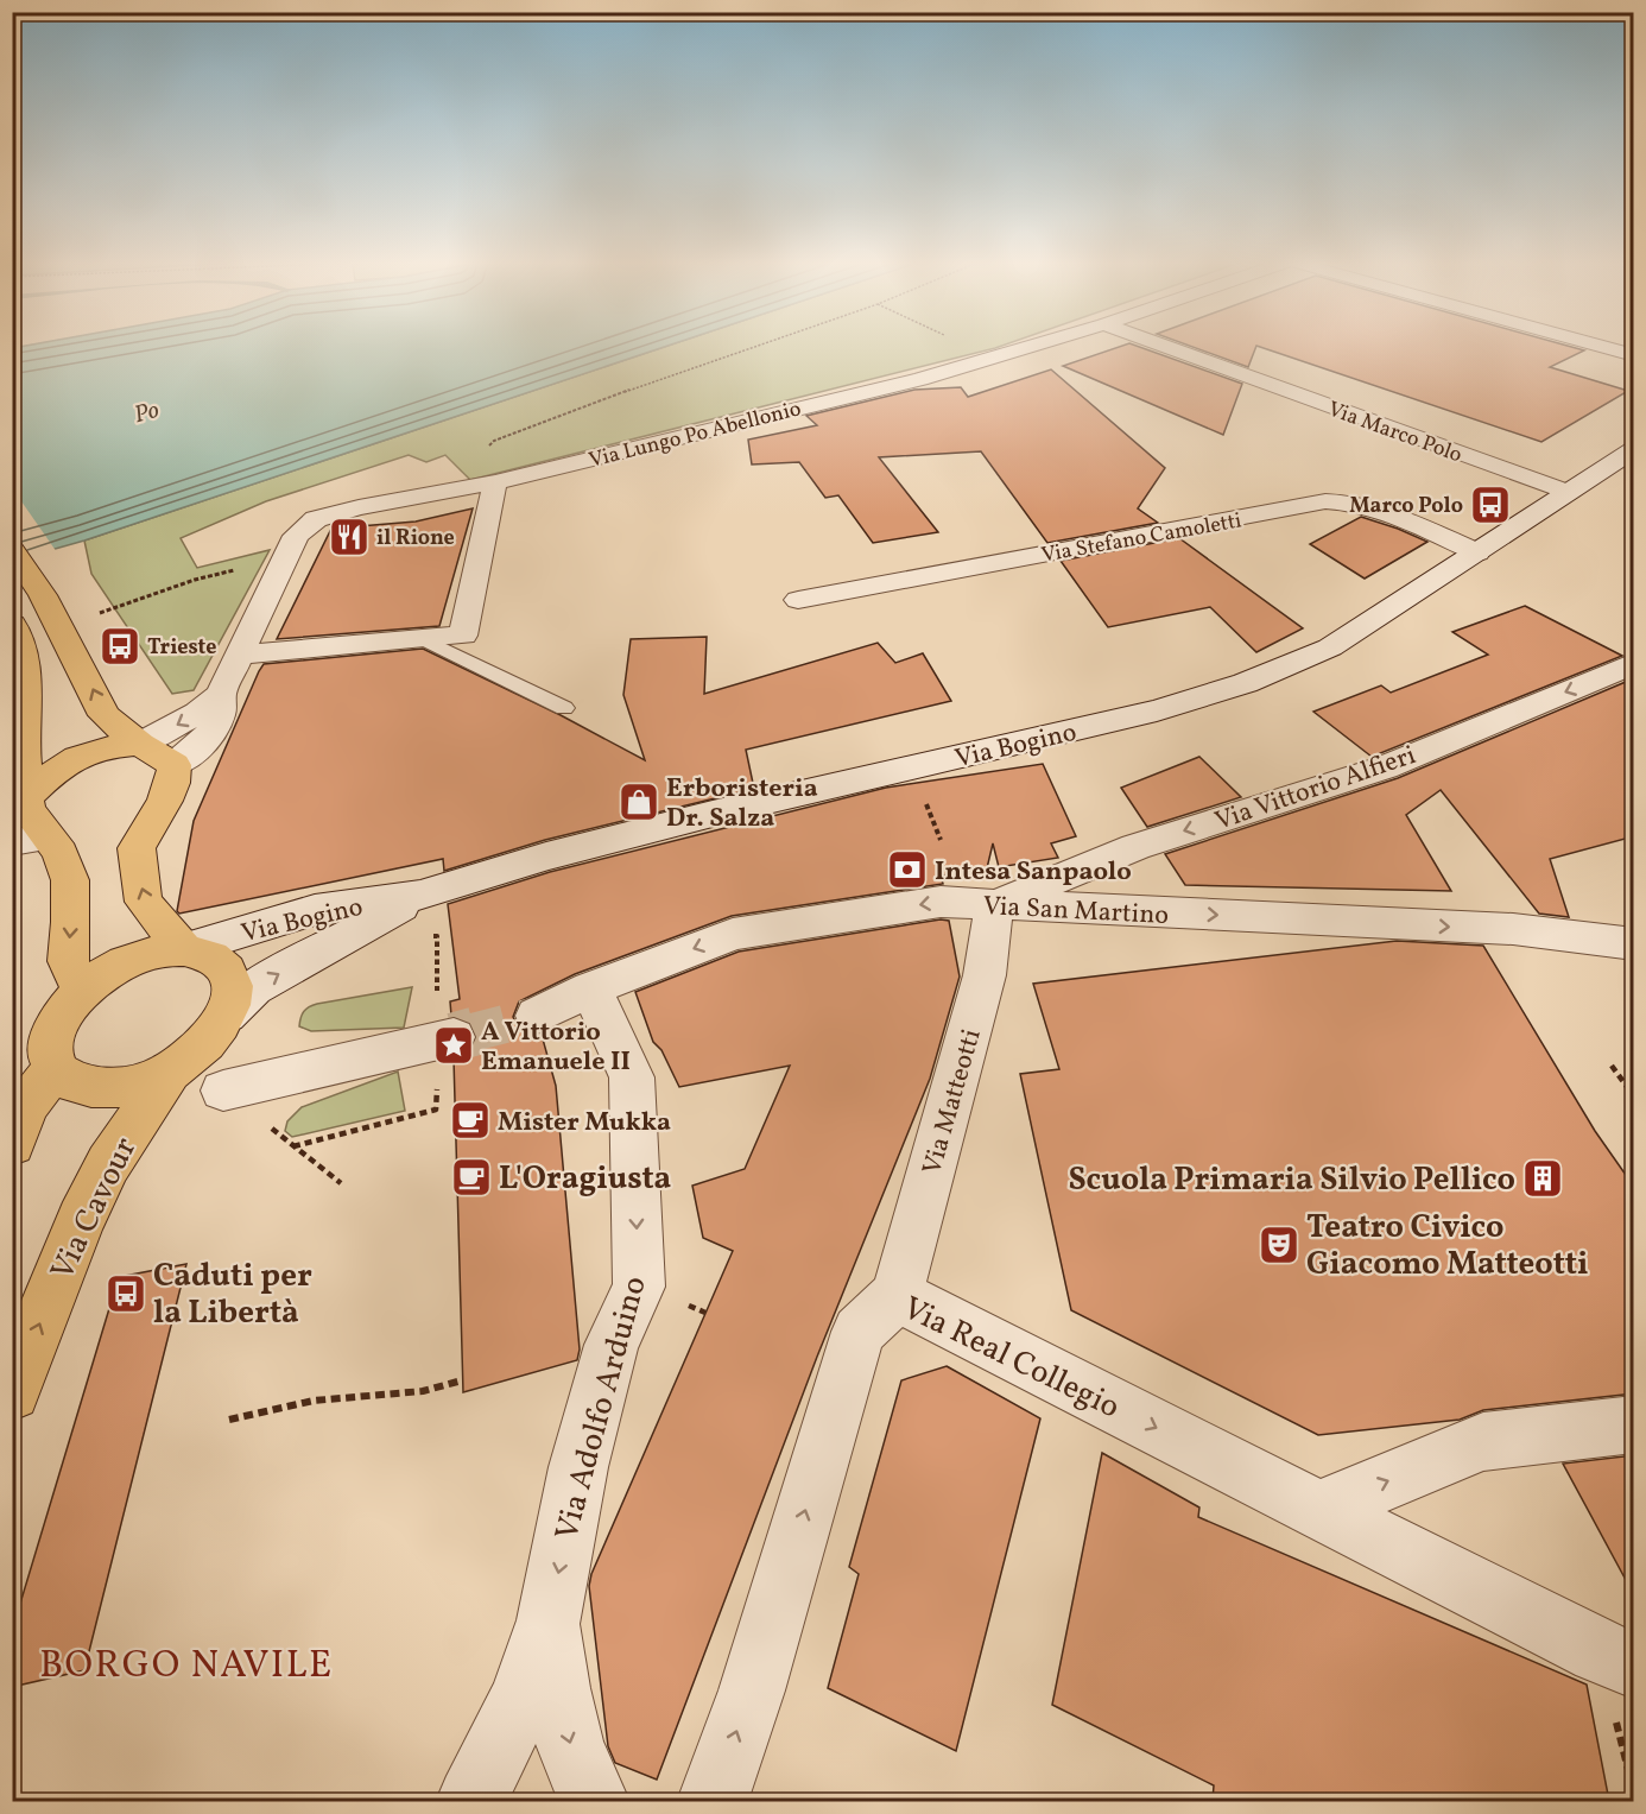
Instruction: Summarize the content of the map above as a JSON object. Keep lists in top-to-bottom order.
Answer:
{
  "streets": {
    "main road": ["Via Cavour"],
    "street": [
      "Via Marco Polo",
      "Via Lungo Po Abellonio",
      "Via Stefano Camoletti",
      "Via Bogino",
      "Via Vittorio Alfieri",
      "Via San Martino",
      "Via Matteotti",
      "Via Real Collegio",
      "Via Adolfo Arduino"
    ]
  },
  "crossings": [
    ["Via Marco Polo", "Via Bogino"],
    ["Via Stefano Camoletti", "Via Bogino"],
    ["Via Bogino", "Via Cavour"],
    ["Via Vittorio Alfieri", "Via San Martino"],
    ["Via Vittorio Alfieri", "Via Matteotti"],
    ["Via San Martino", "Via Matteotti"],
    ["Via San Martino", "Via Adolfo Arduino"],
    ["Via Matteotti", "Via Real Collegio"]
  ],
  "one_way": ["Via Vittorio Alfieri", "Via Adolfo Arduino"],
  "districts": ["BORGO NAVILE"],
  "water": ["Po"],
  "places": {
    "bus stop": ["Marco Polo", "Trieste", "Caduti per la Libertà"],
    "restaurant": ["il Rione"],
    "shop": ["Erboristeria Dr. Salza"],
    "bank": ["Intesa Sanpaolo"],
    "place": ["A Vittorio Emanuele II"],
    "cafe": ["Mister Mukka", "L'Oragiusta"],
    "building": ["Scuola Primaria Silvio Pellico"],
    "theatre": ["Teatro Civico Giacomo Matteotti"]
  }
}
